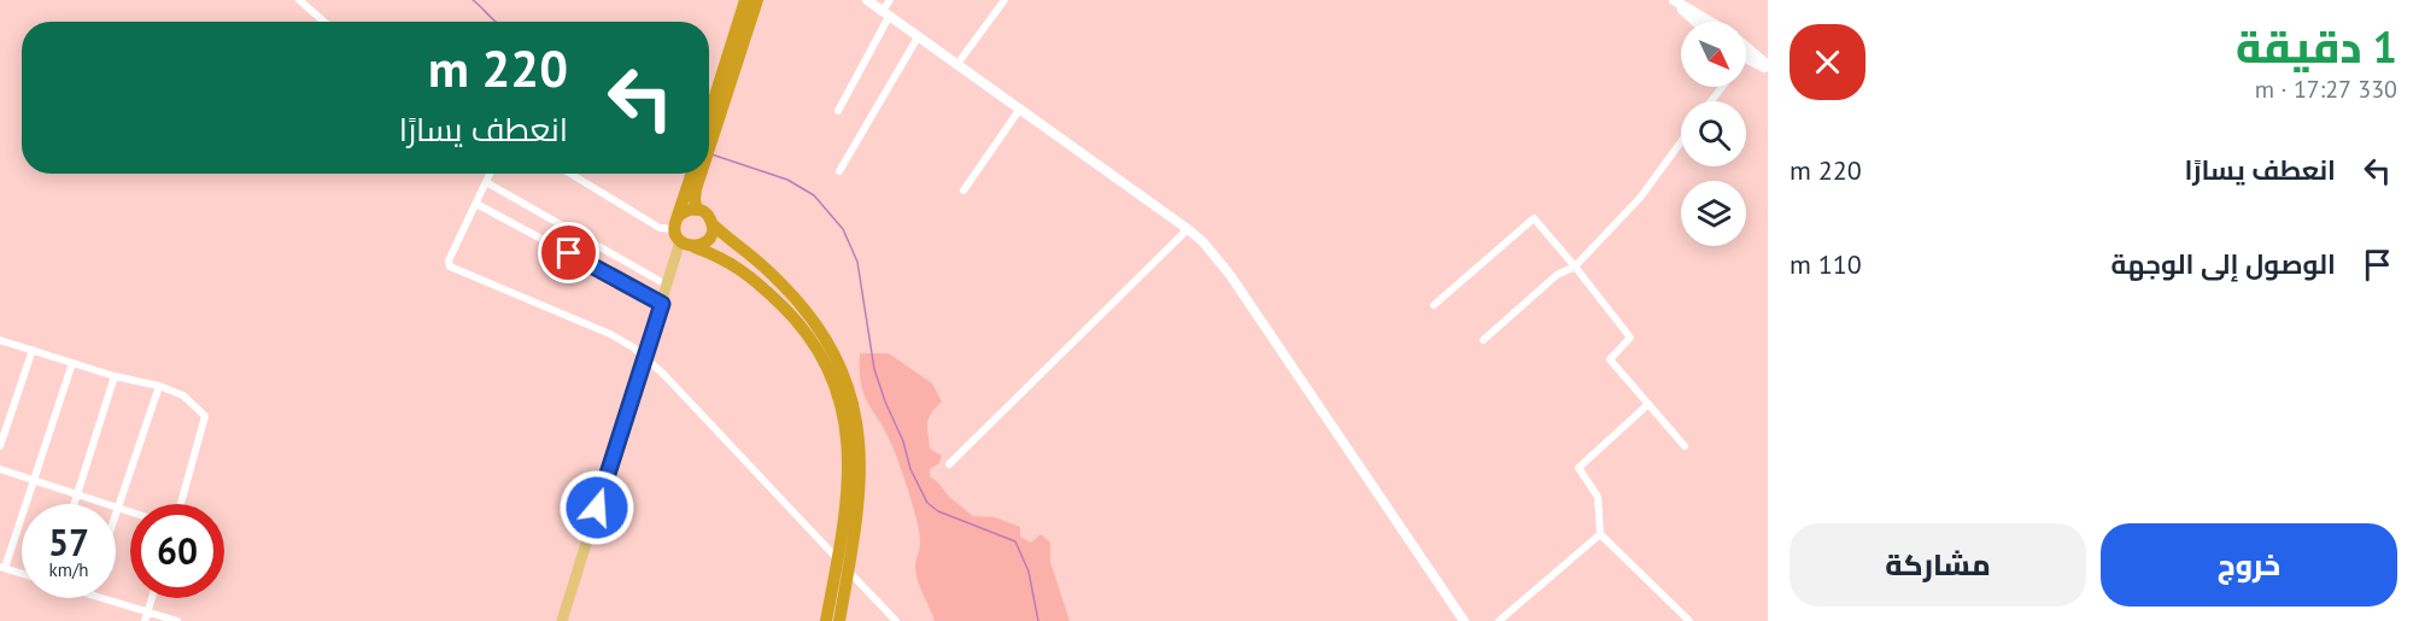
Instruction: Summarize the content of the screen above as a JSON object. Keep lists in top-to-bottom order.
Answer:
{
  "north": "bottom right",
  "page": {
    "heading": ["1 دقيقة", "330 m · 17:27"],
    "turn": ["220 m", "انعطف يسارًا"],
    "list": [
      {
        "name": "انعطف يسارًا",
        "value": "220 m"
      },
      {
        "name": "الوصول إلى الوجهة",
        "value": "110 m"
      }
    ],
    "speed": "57 km/h",
    "limit": "60",
    "buttons": ["خروج", "مشاركة"]
  }
}
